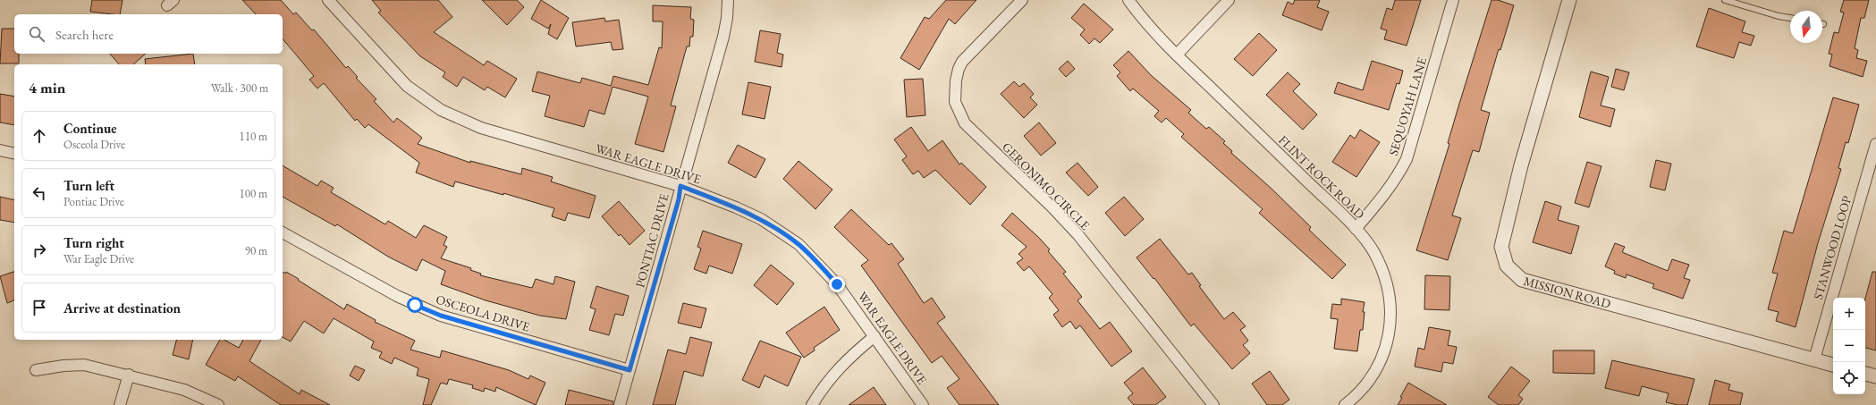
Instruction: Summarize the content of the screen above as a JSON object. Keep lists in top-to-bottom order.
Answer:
{
  "streets": {
    "street": [
      "SEQUOYAH LANE",
      "WAR EAGLE DRIVE",
      "FLINT ROCK ROAD",
      "GERONIMO CIRCLE",
      "PONTIAC DRIVE",
      "STANWOOD LOOP",
      "MISSION ROAD",
      "OSCEOLA DRIVE"
    ]
  },
  "crossings": [
    ["SEQUOYAH LANE", "FLINT ROCK ROAD"],
    ["WAR EAGLE DRIVE", "PONTIAC DRIVE"],
    ["PONTIAC DRIVE", "OSCEOLA DRIVE"],
    ["STANWOOD LOOP", "MISSION ROAD"]
  ],
  "north": "bottom",
  "page": {
    "search": "Search here",
    "heading": ["4 min", "Walk · 300 m"],
    "list": [
      ["Continue", "Osceola Drive", "110 m"],
      ["Turn left", "Pontiac Drive", "100 m"],
      ["Turn right", "War Eagle Drive", "90 m"],
      "Arrive at destination"
    ],
    "map_buttons": ["+", "−"]
  }
}
